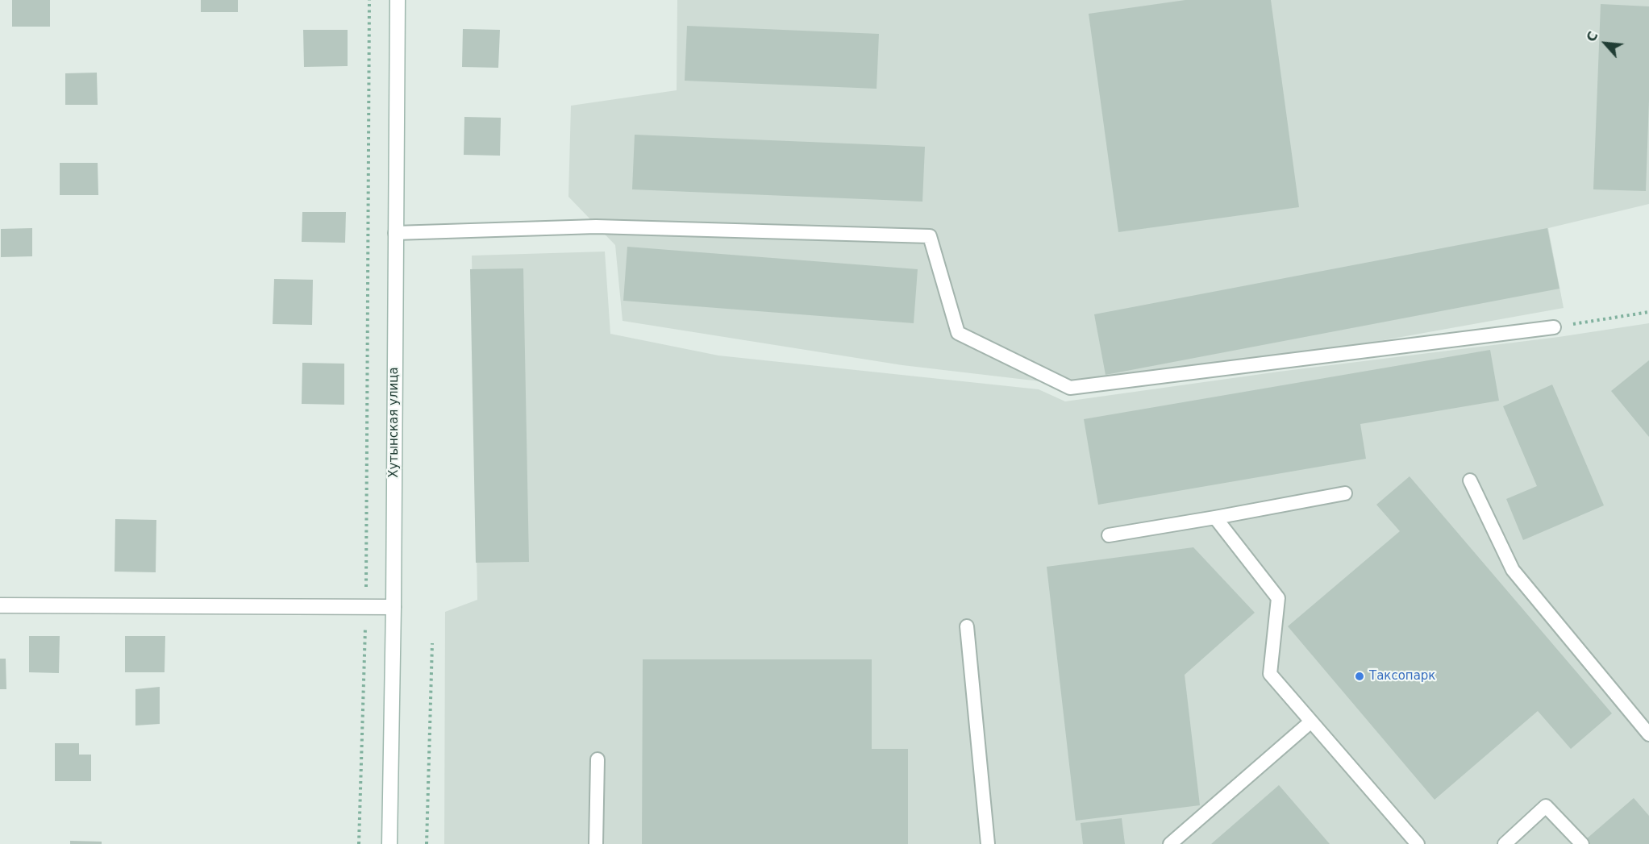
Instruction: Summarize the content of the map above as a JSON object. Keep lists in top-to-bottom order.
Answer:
{
  "streets": {
    "street": ["Хутынская улица"]
  },
  "places": ["Таксопарк"],
  "north": "top left"
}
